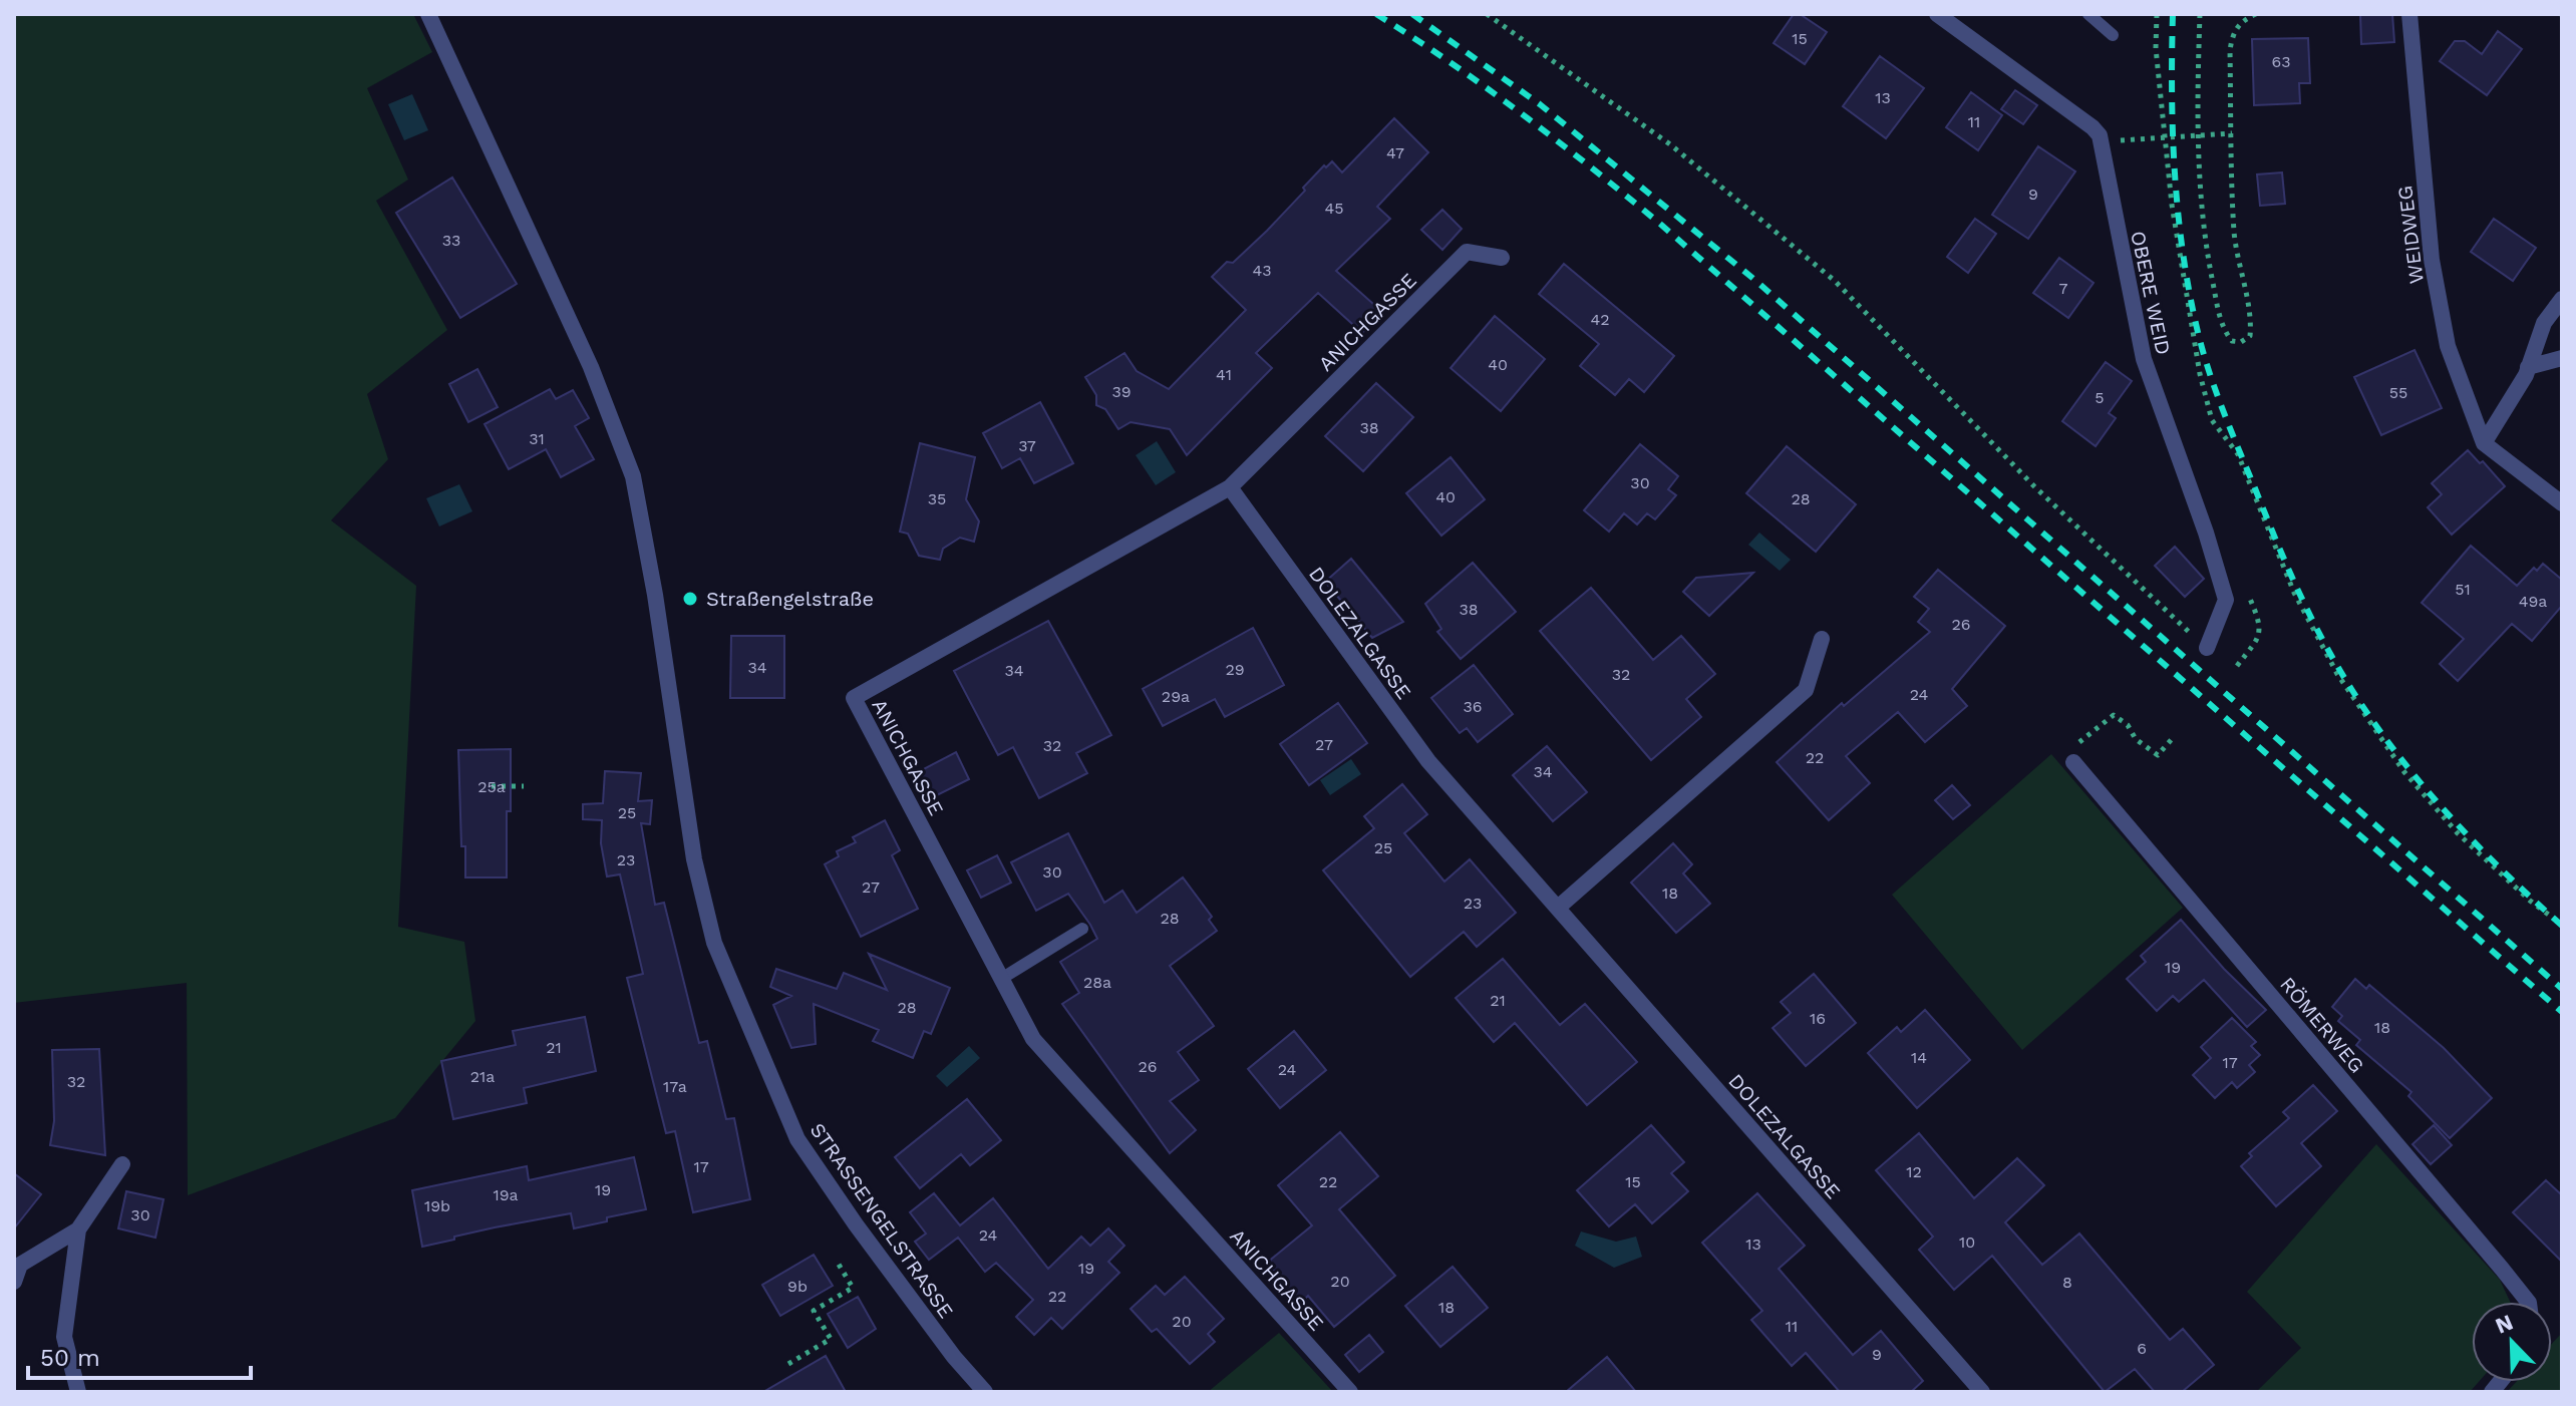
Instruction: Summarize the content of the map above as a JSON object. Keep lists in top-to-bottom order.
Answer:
{
  "streets": {
    "street": [
      "WEIDWEG",
      "OBERE WEID",
      "ANICHGASSE",
      "DOLEZALGASSE",
      "RÖMERWEG",
      "STRASSENGELSTRASSE"
    ]
  },
  "crossings": [
    ["ANICHGASSE", "DOLEZALGASSE"]
  ],
  "places": ["Straßengelstraße"],
  "house_numbers": [
    "15",
    "63",
    "13",
    "11",
    "47",
    "9",
    "45",
    "33",
    "43",
    "7",
    "42",
    "40",
    "41",
    "39",
    "55",
    "5",
    "38",
    "31",
    "37",
    "30",
    "40",
    "35",
    "28",
    "51",
    "49a",
    "38",
    "26",
    "34",
    "29",
    "34",
    "32",
    "24",
    "29a",
    "36",
    "27",
    "32",
    "22",
    "34",
    "25a",
    "25",
    "25",
    "23",
    "30",
    "27",
    "18",
    "23",
    "28",
    "19",
    "28a",
    "21",
    "28",
    "16",
    "18",
    "21",
    "14",
    "17",
    "26",
    "24",
    "21a",
    "32",
    "17a",
    "17",
    "12",
    "22",
    "15",
    "19",
    "19a",
    "19b",
    "30",
    "24",
    "10",
    "13",
    "19",
    "20",
    "8",
    "9b",
    "22",
    "18",
    "20",
    "11",
    "6",
    "9"
  ],
  "scale_bar": "50 m",
  "north": "top left"
}
